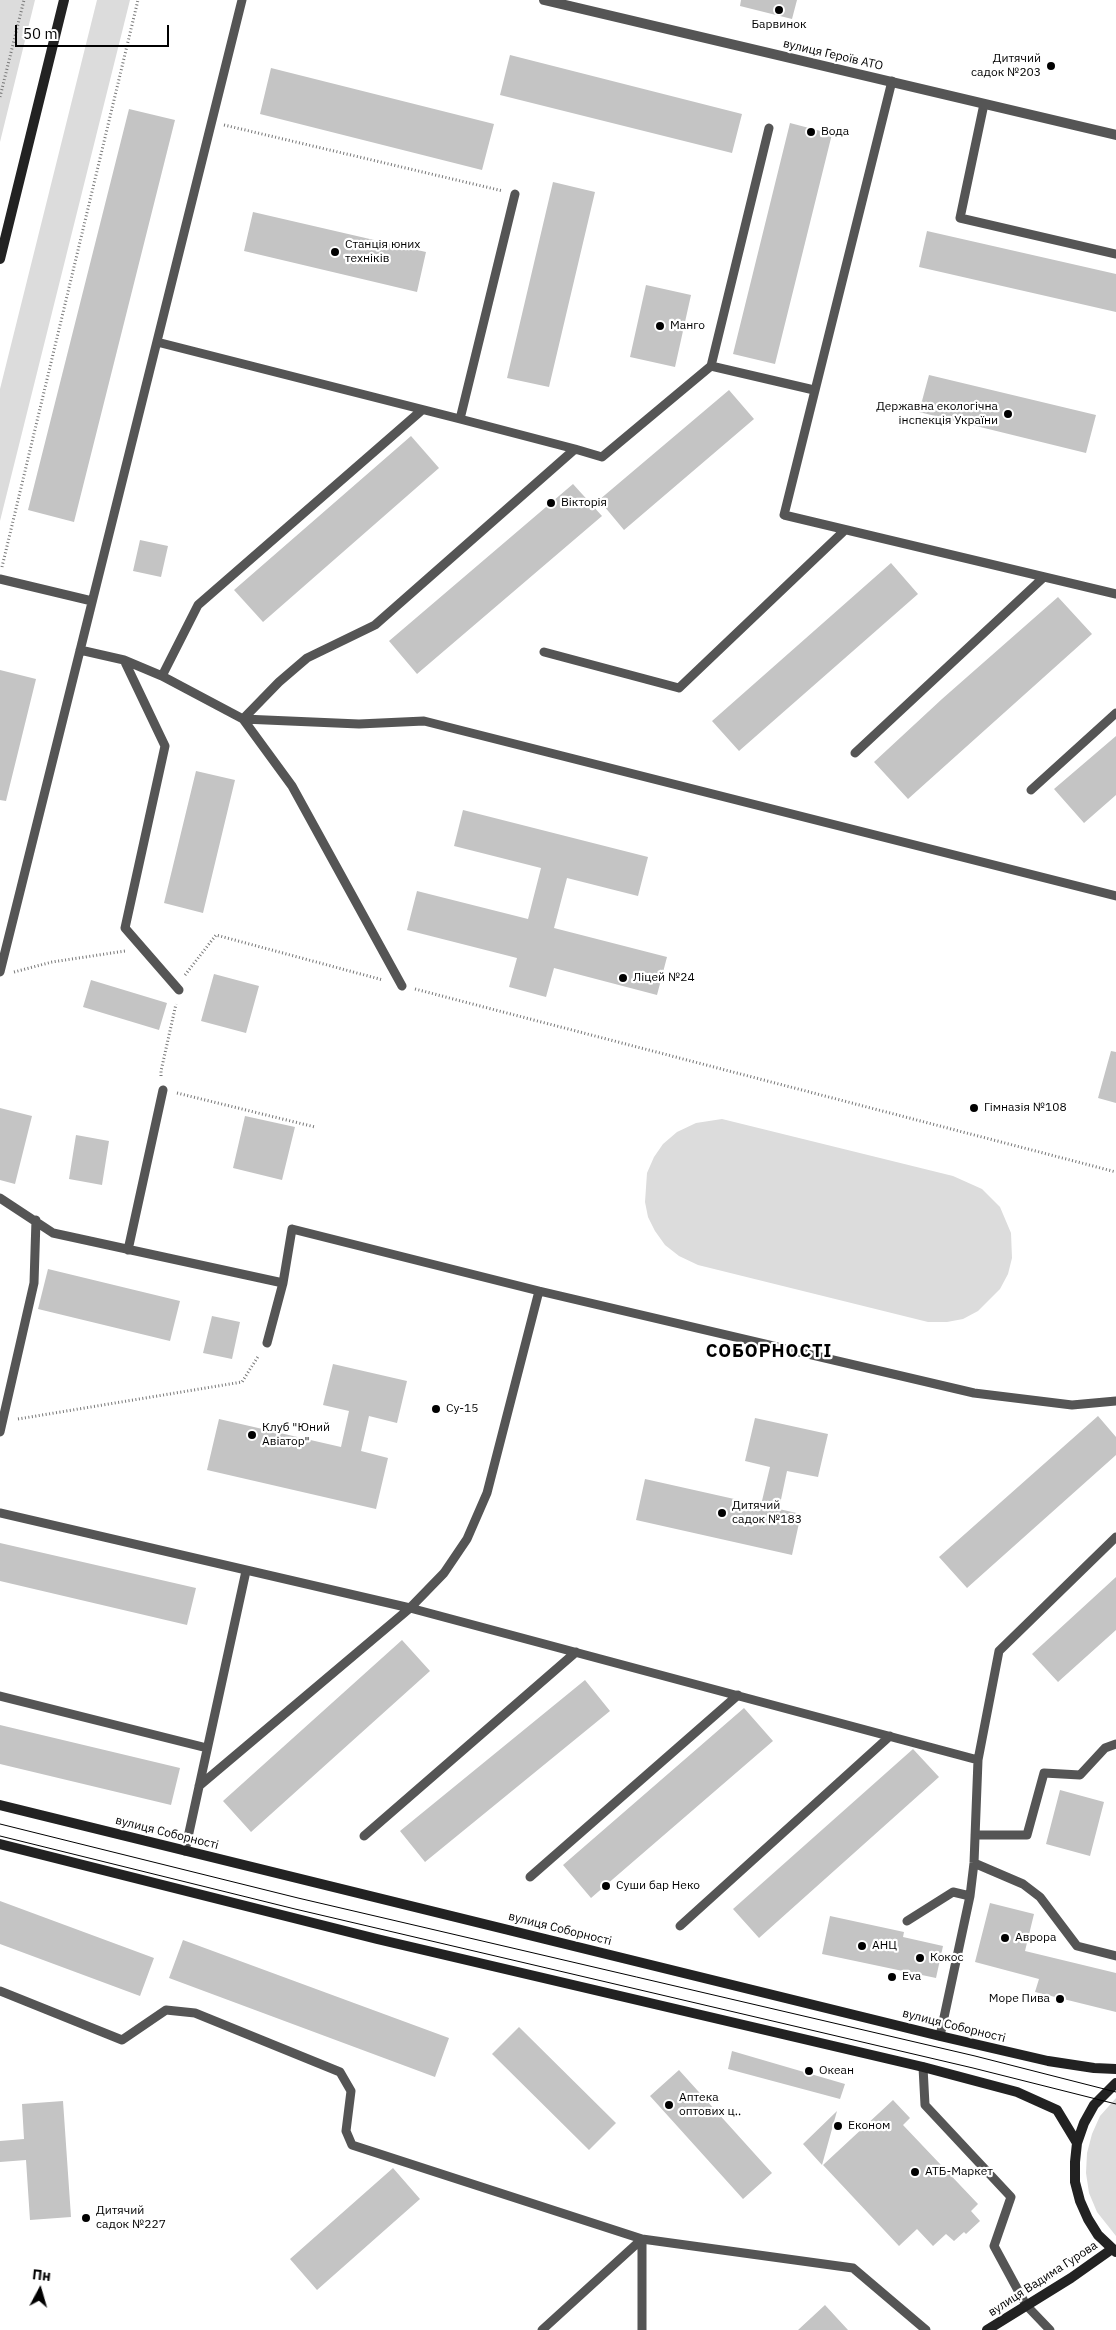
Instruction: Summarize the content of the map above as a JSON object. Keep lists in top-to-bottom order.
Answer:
{
  "streets": {
    "main road": ["вулиця Соборності", "вулиця Вадима Гурова"],
    "street": ["вулиця Героїв АТО"]
  },
  "districts": ["СОБОРНОСТІ"],
  "places": [
    "Барвинок",
    "Дитячий садок №203",
    "Вода",
    "Станція юних техніків",
    "Манго",
    "Державна екологічна інспекція України",
    "Вікторія",
    "Ліцей №24",
    "Гімназія №108",
    "Су-15",
    "Клуб \"Юний Авіатор\"",
    "Дитячий садок №183",
    "Суши бар Неко",
    "Аврора",
    "АНЦ",
    "Кокос",
    "Eva",
    "Море Пива",
    "Океан",
    "Аптека оптових ц‥",
    "Економ",
    "АТБ-Маркет",
    "Дитячий садок №227"
  ],
  "scale_bar": "50 m",
  "north": "top"
}
